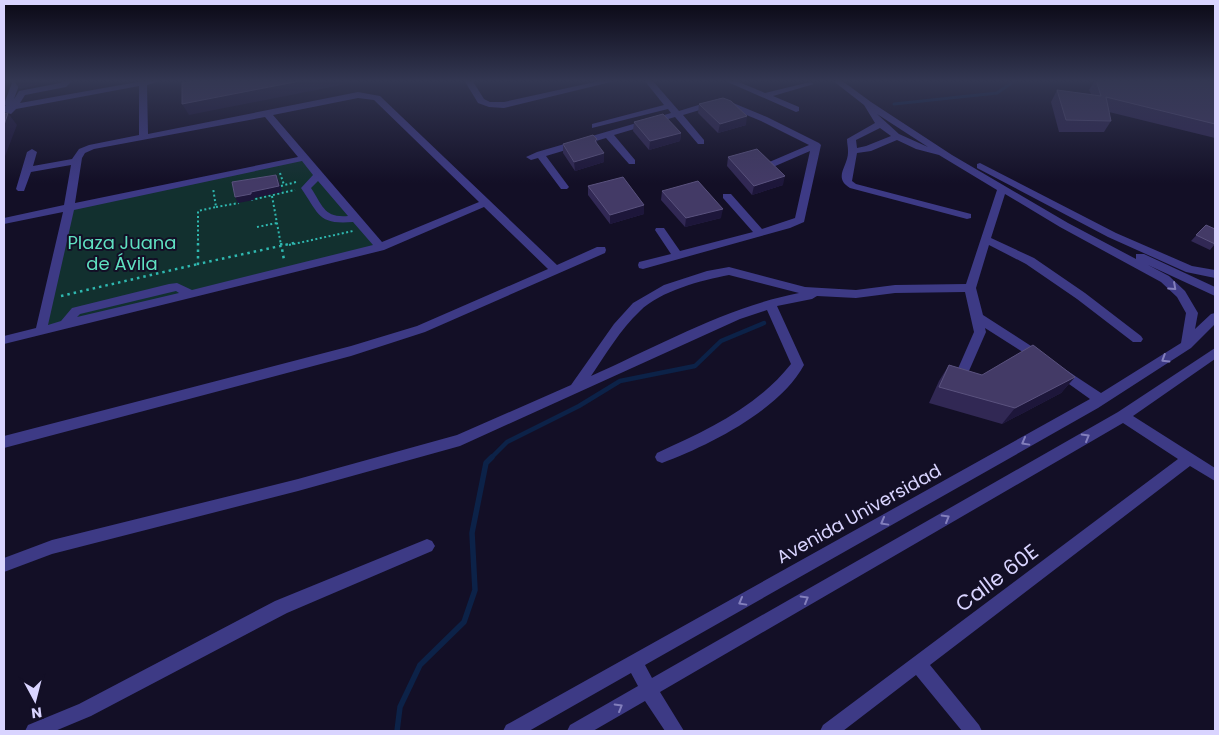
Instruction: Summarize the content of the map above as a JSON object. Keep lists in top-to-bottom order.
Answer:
{
  "streets": {
    "street": ["Avenida Universidad", "Calle 60E"]
  },
  "parks": ["Plaza Juana de Ávila"],
  "north": "bottom"
}
